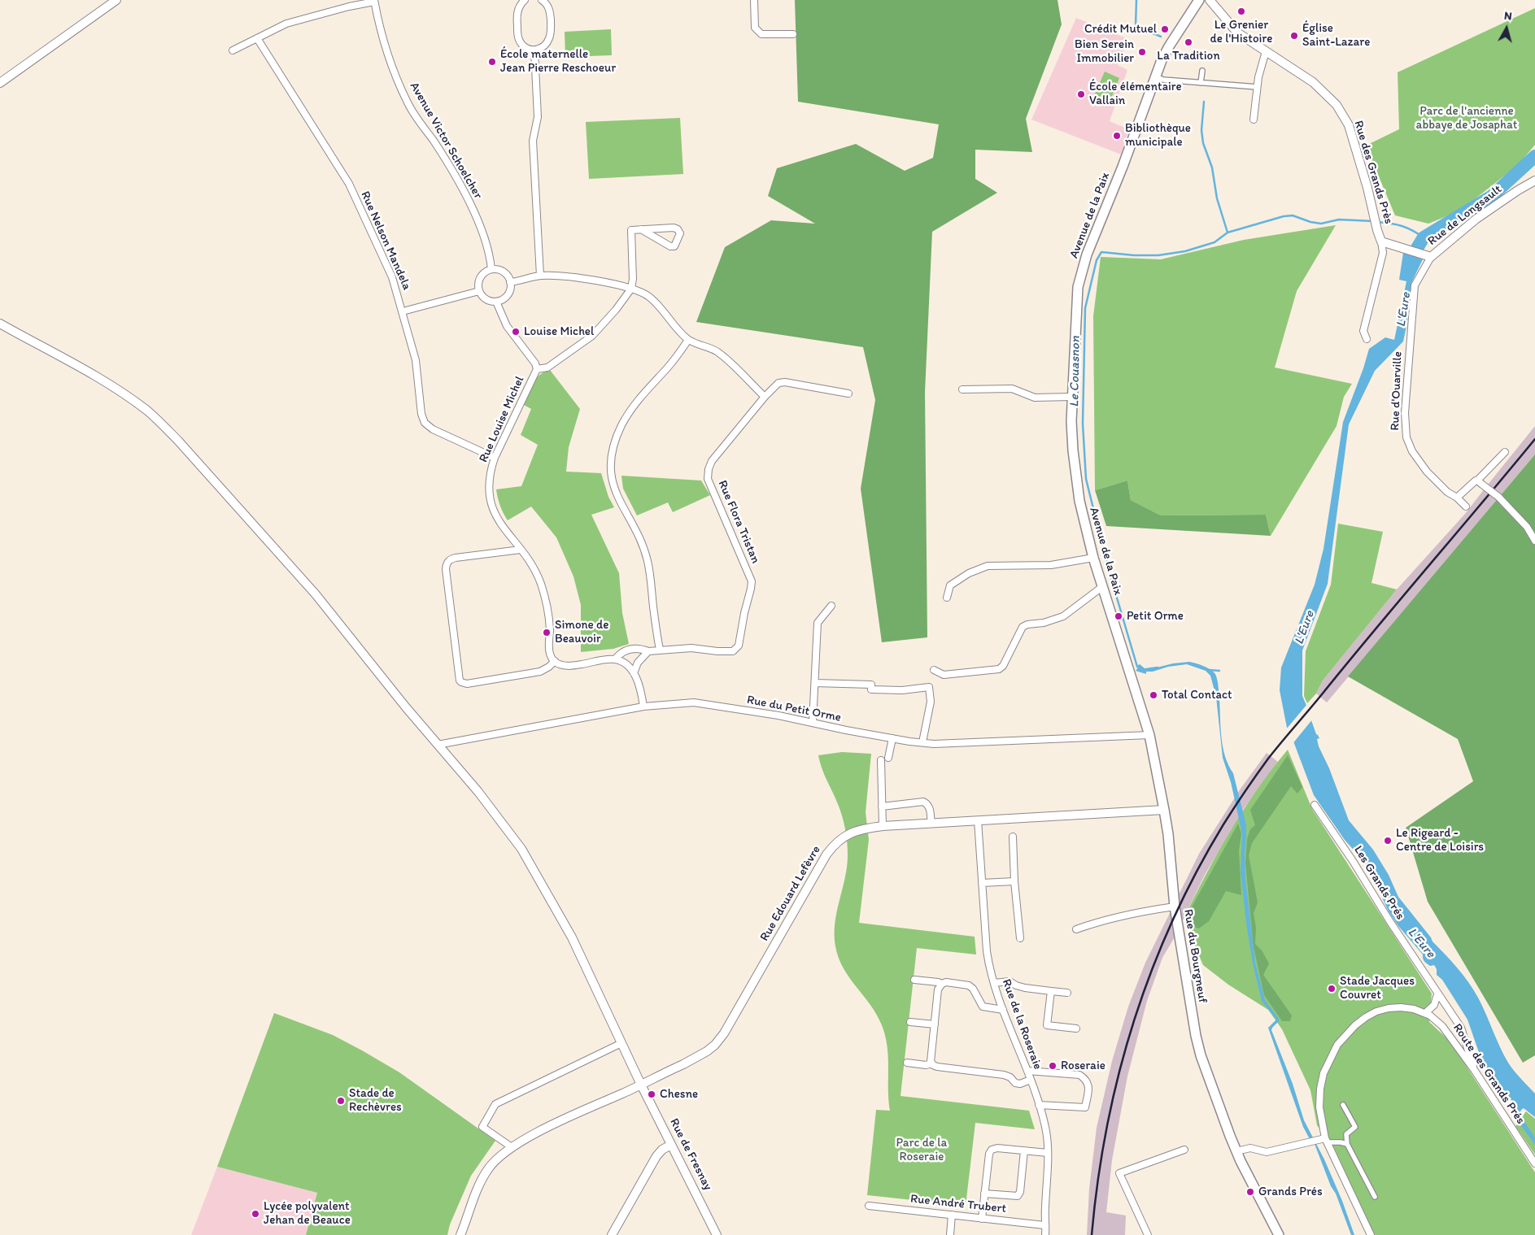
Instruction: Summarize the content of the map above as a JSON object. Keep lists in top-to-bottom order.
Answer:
{
  "streets": {
    "main road": ["Avenue de la Paix", "Rue du Bourgneuf"],
    "street": [
      "Avenue Victor Schoelcher",
      "Rue des Grands Près",
      "Rue de Longsault",
      "Rue Nelson Mandela",
      "Rue d'Ouarville",
      "Rue Louise Michel",
      "Rue Flora Tristan",
      "Rue du Petit Orme",
      "Les Grands Prés",
      "Rue Edouard Lefèvre",
      "Rue de la Roseraie",
      "Route des Grands Prés",
      "Rue de Fresnay",
      "Rue André Trubert"
    ]
  },
  "crossings": [
    ["Avenue de la Paix", "Rue du Bourgneuf"],
    ["Rue de Longsault", "Rue d'Ouarville"],
    ["Rue Nelson Mandela", "Rue Louise Michel"],
    ["Rue du Petit Orme", "Rue du Bourgneuf"],
    ["Rue du Petit Orme", "Rue de Fresnay"],
    ["Les Grands Prés", "Route des Grands Prés"],
    ["Rue Edouard Lefèvre", "Rue du Bourgneuf"],
    ["Rue Edouard Lefèvre", "Rue de la Roseraie"],
    ["Rue Edouard Lefèvre", "Rue de Fresnay"],
    ["Rue de la Roseraie", "Rue André Trubert"]
  ],
  "water": ["L'Eure", "Le Couasnon"],
  "parks": ["Parc de l'ancienne abbaye de Josaphat", "Parc de la Roseraie"],
  "places": [
    "Le Grenier de l'Histoire",
    "Crédit Mutuel",
    "Église Saint-Lazare",
    "La Tradition",
    "Bien Serein Immobilier",
    "École maternelle Jean Pierre Reschoeur",
    "École élémentaire Vallain",
    "Bibliothèque municipale",
    "Louise Michel",
    "Petit Orme",
    "Simone de Beauvoir",
    "Total Contact",
    "Le Rigeard - Centre de Loisirs",
    "Stade Jacques Couvret",
    "Roseraie",
    "Chesne",
    "Stade de Rechèvres",
    "Grands Prés",
    "Lycée polyvalent Jehan de Beauce"
  ],
  "north": "top"
}
